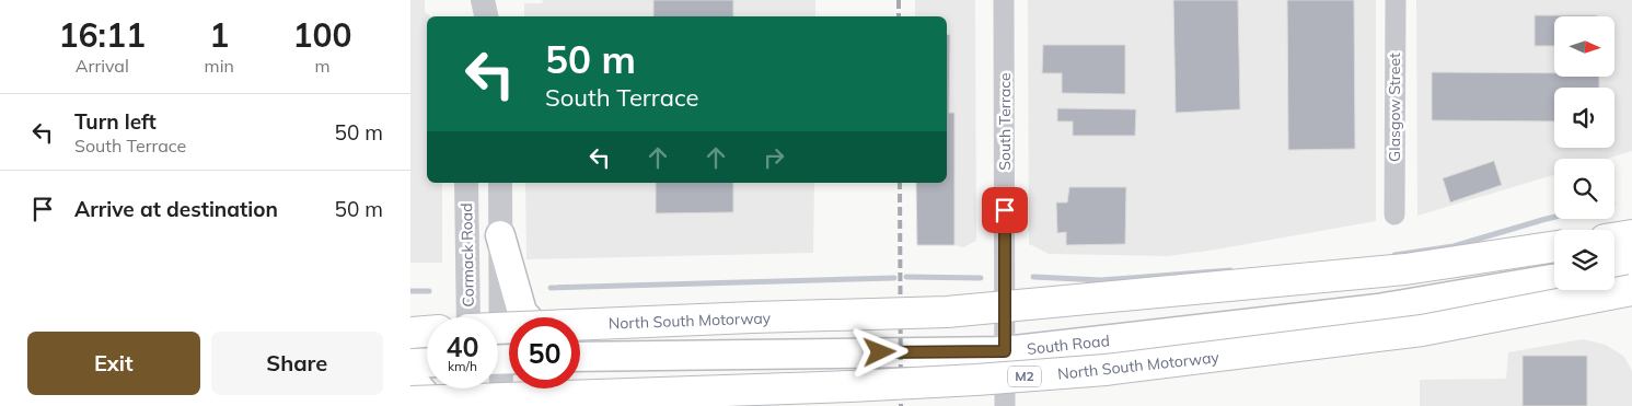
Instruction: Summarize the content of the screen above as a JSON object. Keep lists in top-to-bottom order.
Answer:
{
  "streets": {
    "highway": ["North South Motorway", "M2"],
    "main road": ["South Road"],
    "street": ["Glasgow Street", "South Terrace", "Cormack Road"]
  },
  "crossings": [
    ["South Terrace", "South Road"]
  ],
  "north": "right",
  "page": {
    "eta": [
      "16:11",
      "Arrival",
      "1",
      "min",
      "100",
      "m"
    ],
    "turn": ["50 m", "South Terrace"],
    "list": [
      {
        "name": "Turn left",
        "note": "South Terrace",
        "value": "50 m"
      },
      {
        "name": "Arrive at destination",
        "value": "50 m"
      }
    ],
    "speed": "40 km/h",
    "limit": "50",
    "buttons": ["Exit", "Share"]
  }
}
